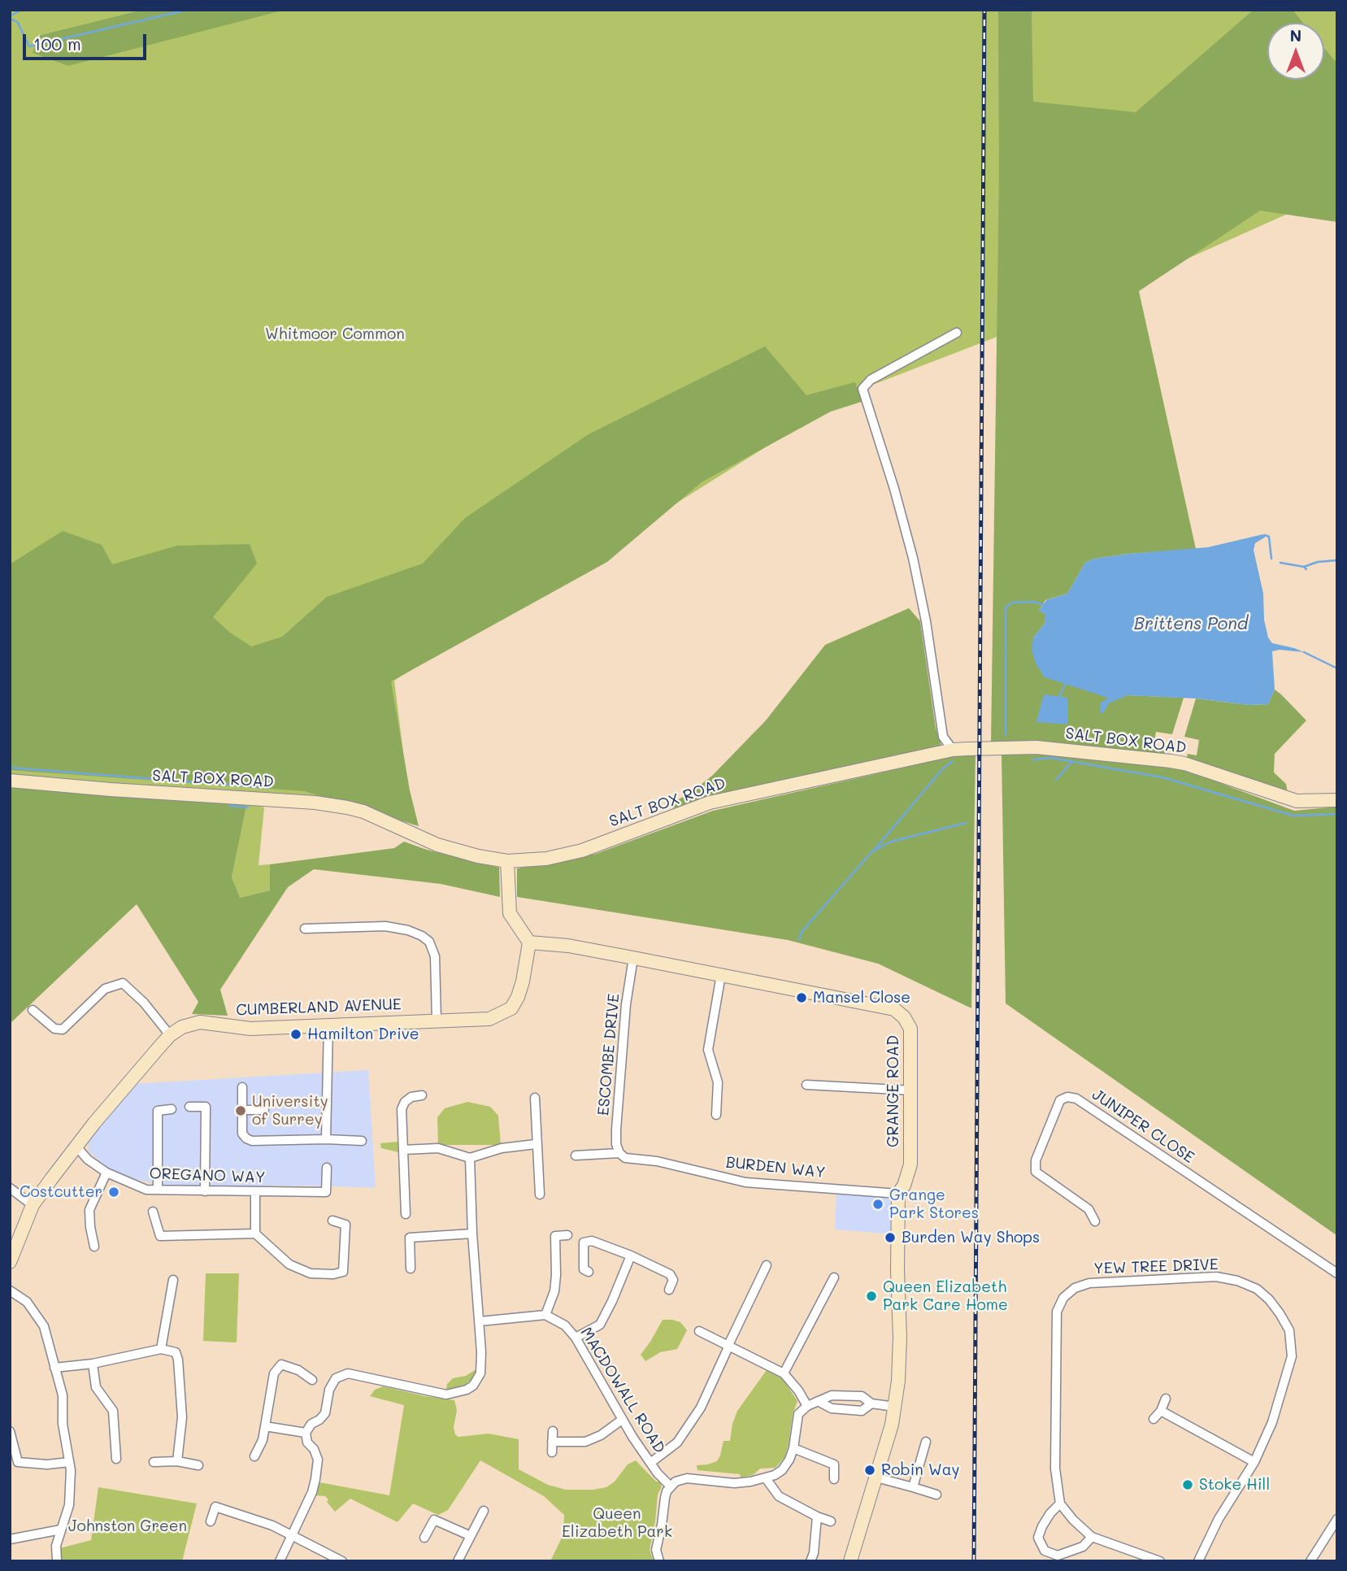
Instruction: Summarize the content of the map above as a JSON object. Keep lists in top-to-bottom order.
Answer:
{
  "streets": {
    "street": [
      "SALT BOX ROAD",
      "CUMBERLAND AVENUE",
      "ESCOMBE DRIVE",
      "GRANGE ROAD",
      "JUNIPER CLOSE",
      "BURDEN WAY",
      "OREGANO WAY",
      "YEW TREE DRIVE",
      "MACDOWALL ROAD"
    ]
  },
  "crossings": [
    ["CUMBERLAND AVENUE", "GRANGE ROAD"],
    ["CUMBERLAND AVENUE", "OREGANO WAY"],
    ["ESCOMBE DRIVE", "GRANGE ROAD"],
    ["ESCOMBE DRIVE", "BURDEN WAY"],
    ["GRANGE ROAD", "BURDEN WAY"]
  ],
  "water": ["Brittens Pond"],
  "parks": ["Whitmoor Common", "Queen Elizabeth Park", "Johnston Green"],
  "places": [
    "Mansel Close",
    "Hamilton Drive",
    "University of Surrey",
    "Costcutter",
    "Grange Park Stores",
    "Burden Way Shops",
    "Queen Elizabeth Park Care Home",
    "Robin Way",
    "Stoke Hill"
  ],
  "scale_bar": "100 m",
  "north": "top"
}
